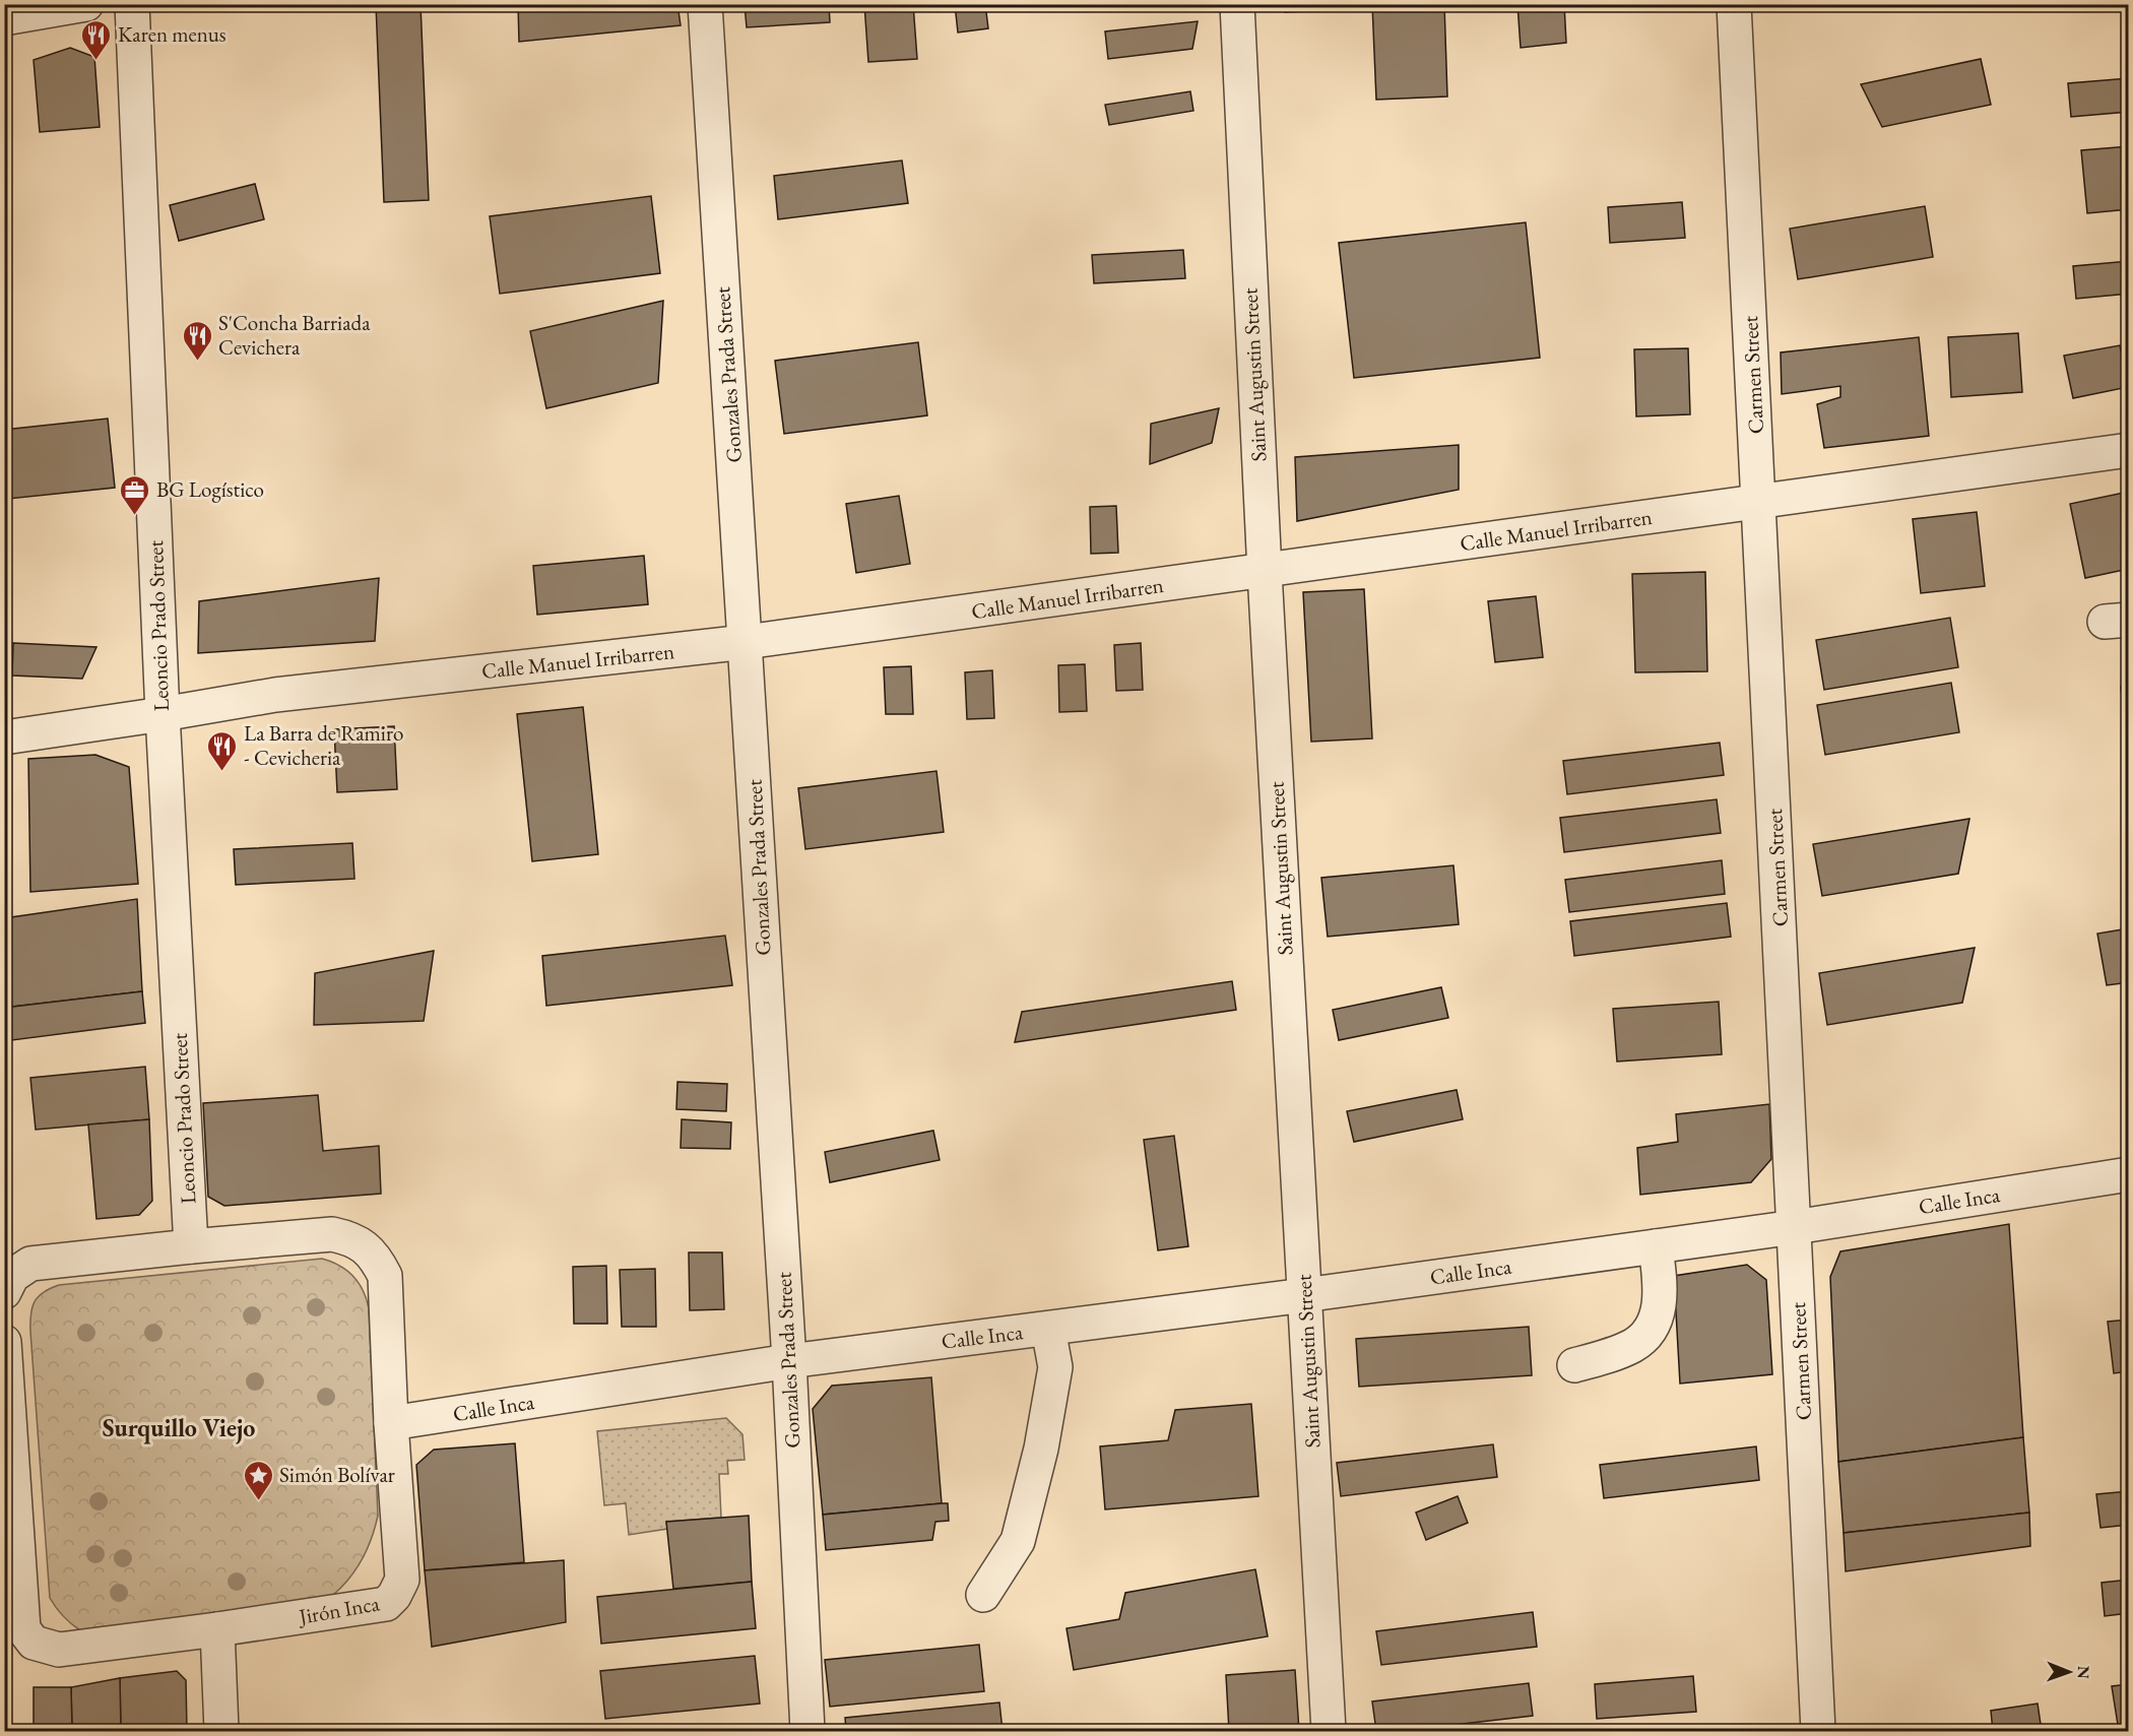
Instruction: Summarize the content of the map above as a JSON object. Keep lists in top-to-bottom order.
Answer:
{
  "streets": {
    "street": [
      "Gonzales Prada Street",
      "Saint Augustin Street",
      "Carmen Street",
      "Calle Manuel Irribarren",
      "Leoncio Prado Street",
      "Calle Inca",
      "Jirón Inca"
    ]
  },
  "crossings": [
    ["Gonzales Prada Street", "Calle Manuel Irribarren"],
    ["Gonzales Prada Street", "Calle Inca"],
    ["Saint Augustin Street", "Calle Manuel Irribarren"],
    ["Saint Augustin Street", "Calle Inca"],
    ["Carmen Street", "Calle Manuel Irribarren"],
    ["Carmen Street", "Calle Inca"],
    ["Calle Manuel Irribarren", "Leoncio Prado Street"],
    ["Calle Inca", "Jirón Inca"]
  ],
  "districts": ["Surquillo Viejo"],
  "places": {
    "restaurant": ["Karen menus", "S'Concha Barriada Cevichera", "La Barra de Ramiro - Cevicheria"],
    "office": ["BG Logístico"],
    "place": ["Simón Bolívar"]
  },
  "north": "right"
}
